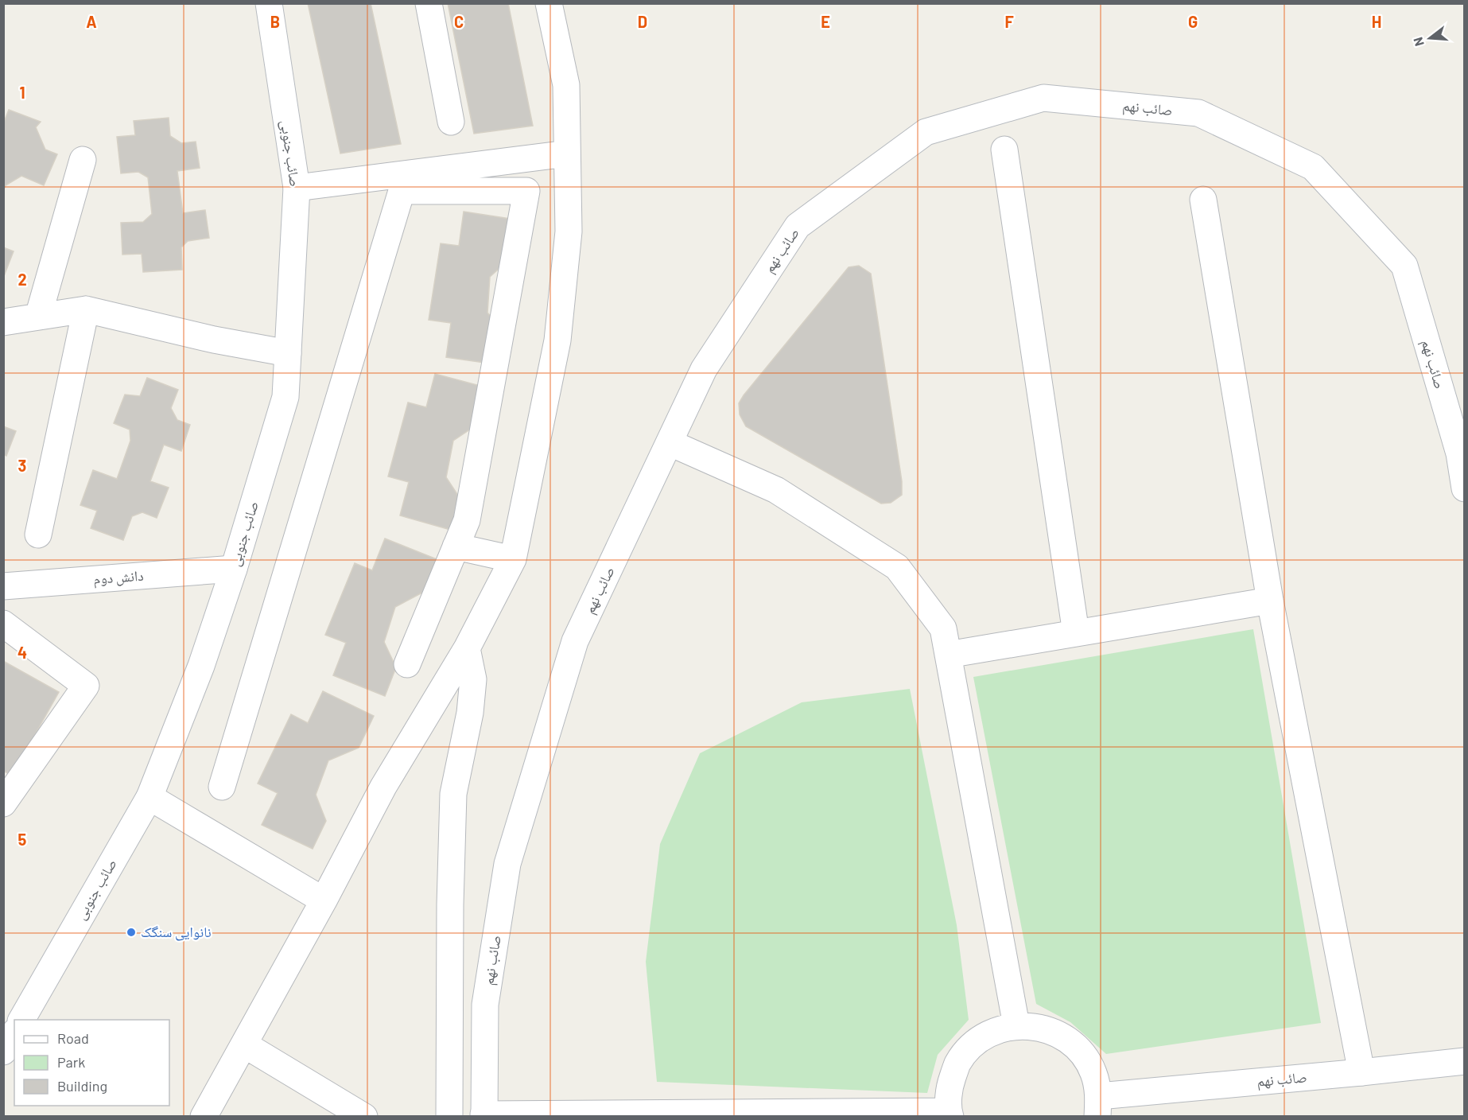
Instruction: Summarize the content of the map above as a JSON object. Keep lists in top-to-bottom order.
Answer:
{
  "streets": {
    "street": ["صائب نهم", "صائب جنوبی", "دانش دوم"]
  },
  "crossings": [
    ["صائب جنوبی", "دانش دوم"]
  ],
  "places": ["نانوایی سنگک"],
  "legend": ["Road", "Park", "Building"],
  "north": "left",
  "grid": {
    "columns": [
      "A",
      "B",
      "C",
      "D",
      "E",
      "F",
      "G",
      "H"
    ],
    "rows": [
      "1",
      "2",
      "3",
      "4",
      "5"
    ]
  }
}
